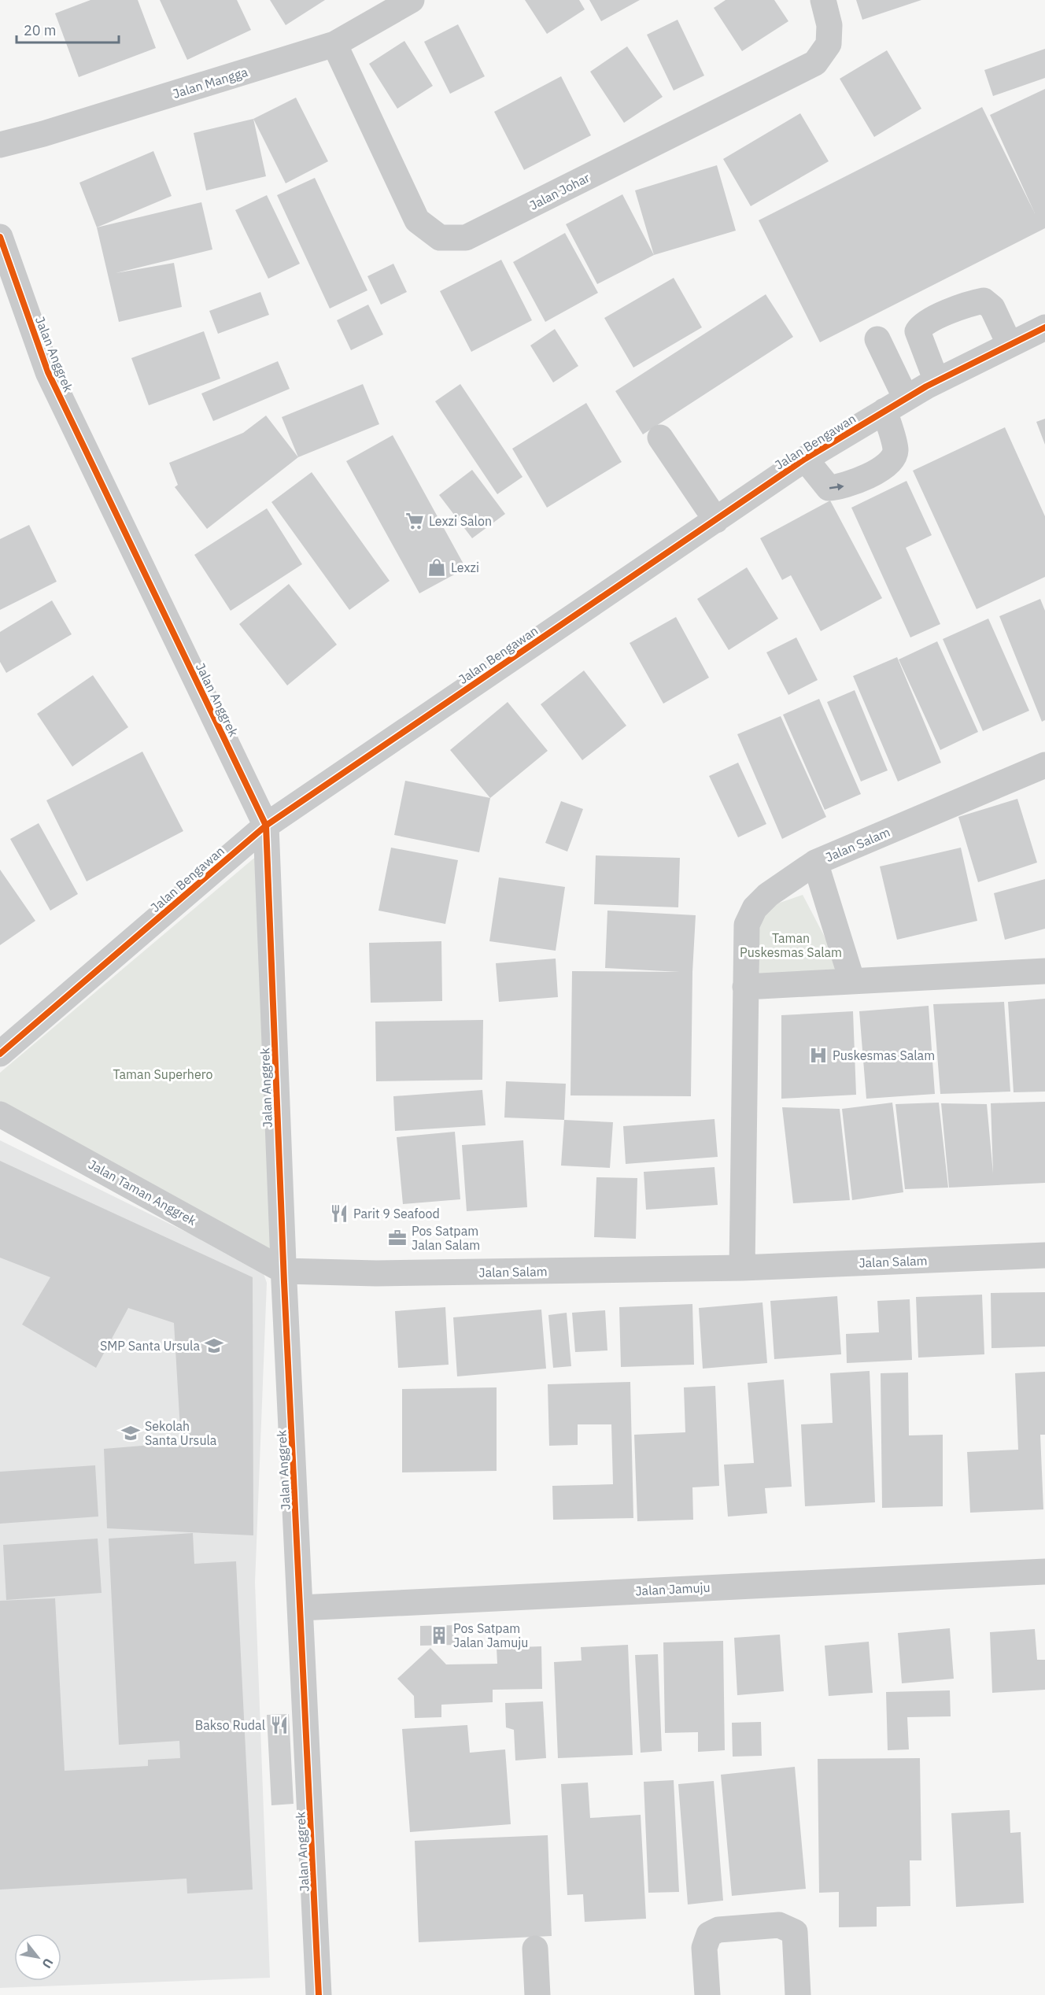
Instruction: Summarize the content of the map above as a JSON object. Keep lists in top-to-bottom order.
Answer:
{
  "streets": {
    "street": [
      "Jalan Mangga",
      "Jalan Johar",
      "Jalan Anggrek",
      "Jalan Bengawan",
      "Jalan Salam",
      "Jalan Taman Anggrek",
      "Jalan Jamuju"
    ]
  },
  "crossings": [
    ["Jalan Mangga", "Jalan Johar"],
    ["Jalan Anggrek", "Jalan Bengawan"],
    ["Jalan Anggrek", "Jalan Salam"],
    ["Jalan Anggrek", "Jalan Taman Anggrek"],
    ["Jalan Anggrek", "Jalan Jamuju"],
    ["Jalan Salam", "Jalan Taman Anggrek"]
  ],
  "parks": ["Taman Puskesmas Salam", "Taman Superhero"],
  "places": {
    "supermarket": ["Lexzi Salon"],
    "shop": ["Lexzi"],
    "hospital": ["Puskesmas Salam"],
    "restaurant": ["Parit 9 Seafood", "Bakso Rudal"],
    "office": ["Pos Satpam Jalan Salam"],
    "school or university": ["SMP Santa Ursula", "Sekolah Santa Ursula"],
    "building": ["Pos Satpam Jalan Jamuju"]
  },
  "scale_bar": "20 m",
  "north": "bottom right"
}
